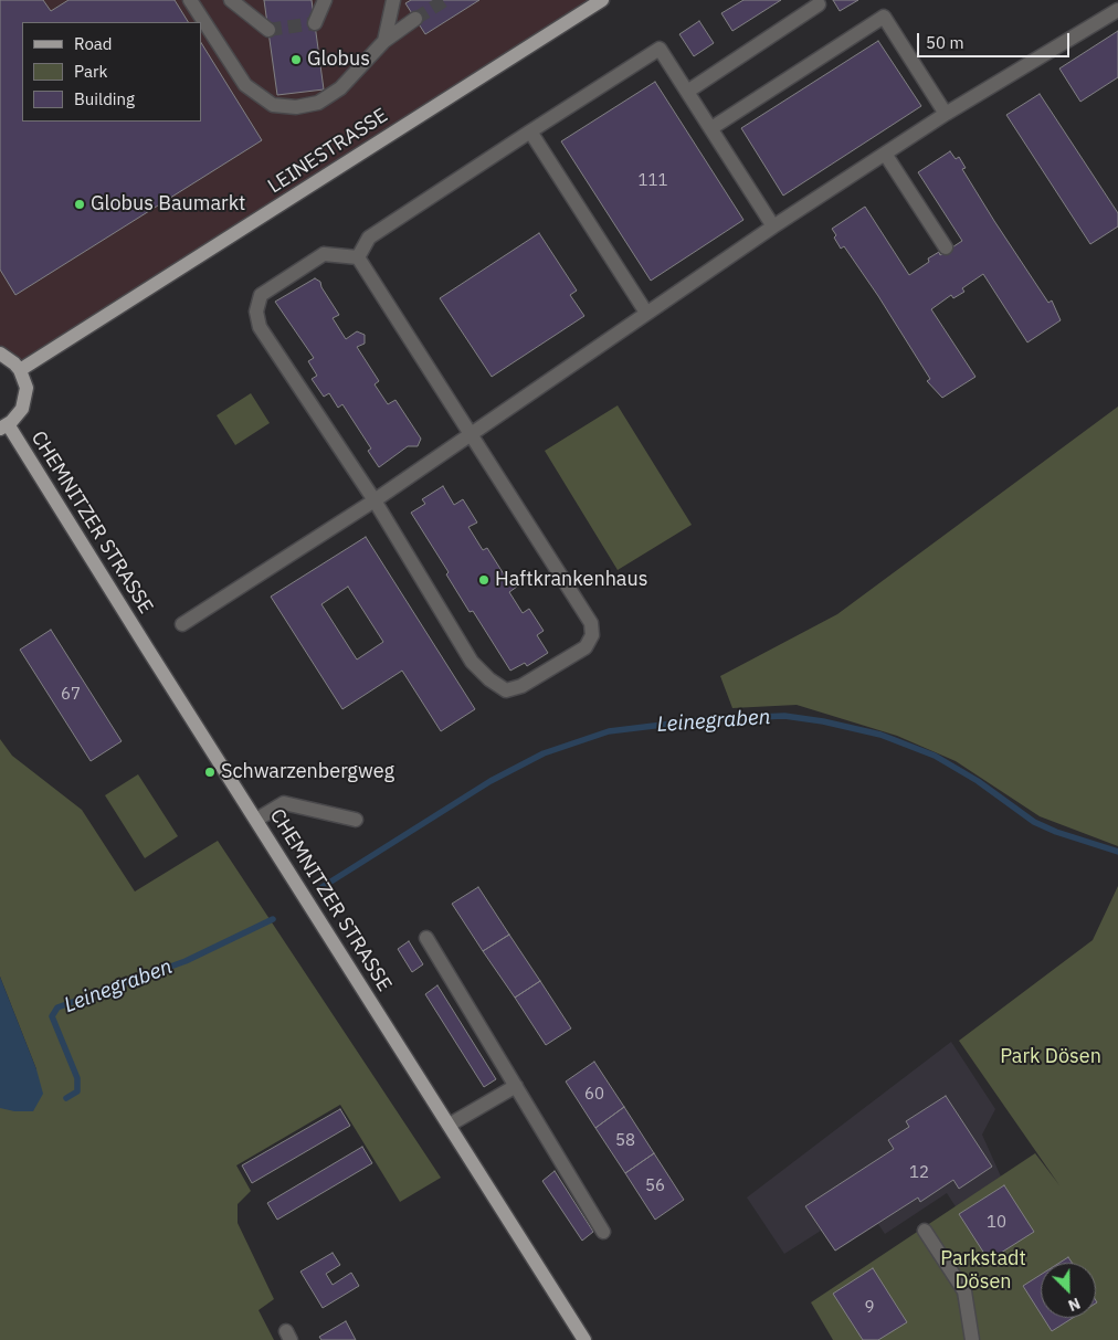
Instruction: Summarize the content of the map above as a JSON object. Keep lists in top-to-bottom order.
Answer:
{
  "streets": {
    "main road": ["LEINESTRASSE", "CHEMNITZER STRASSE"]
  },
  "water": ["Leinegraben"],
  "parks": ["Park Dösen", "Parkstadt Dösen"],
  "places": [
    "Globus",
    "Globus Baumarkt",
    "Haftkrankenhaus",
    "Schwarzenbergweg"
  ],
  "house_numbers": [
    "111",
    "67",
    "60",
    "58",
    "12",
    "56",
    "10",
    "9"
  ],
  "legend": ["Road", "Park", "Building"],
  "scale_bar": "50 m",
  "north": "bottom right"
}
